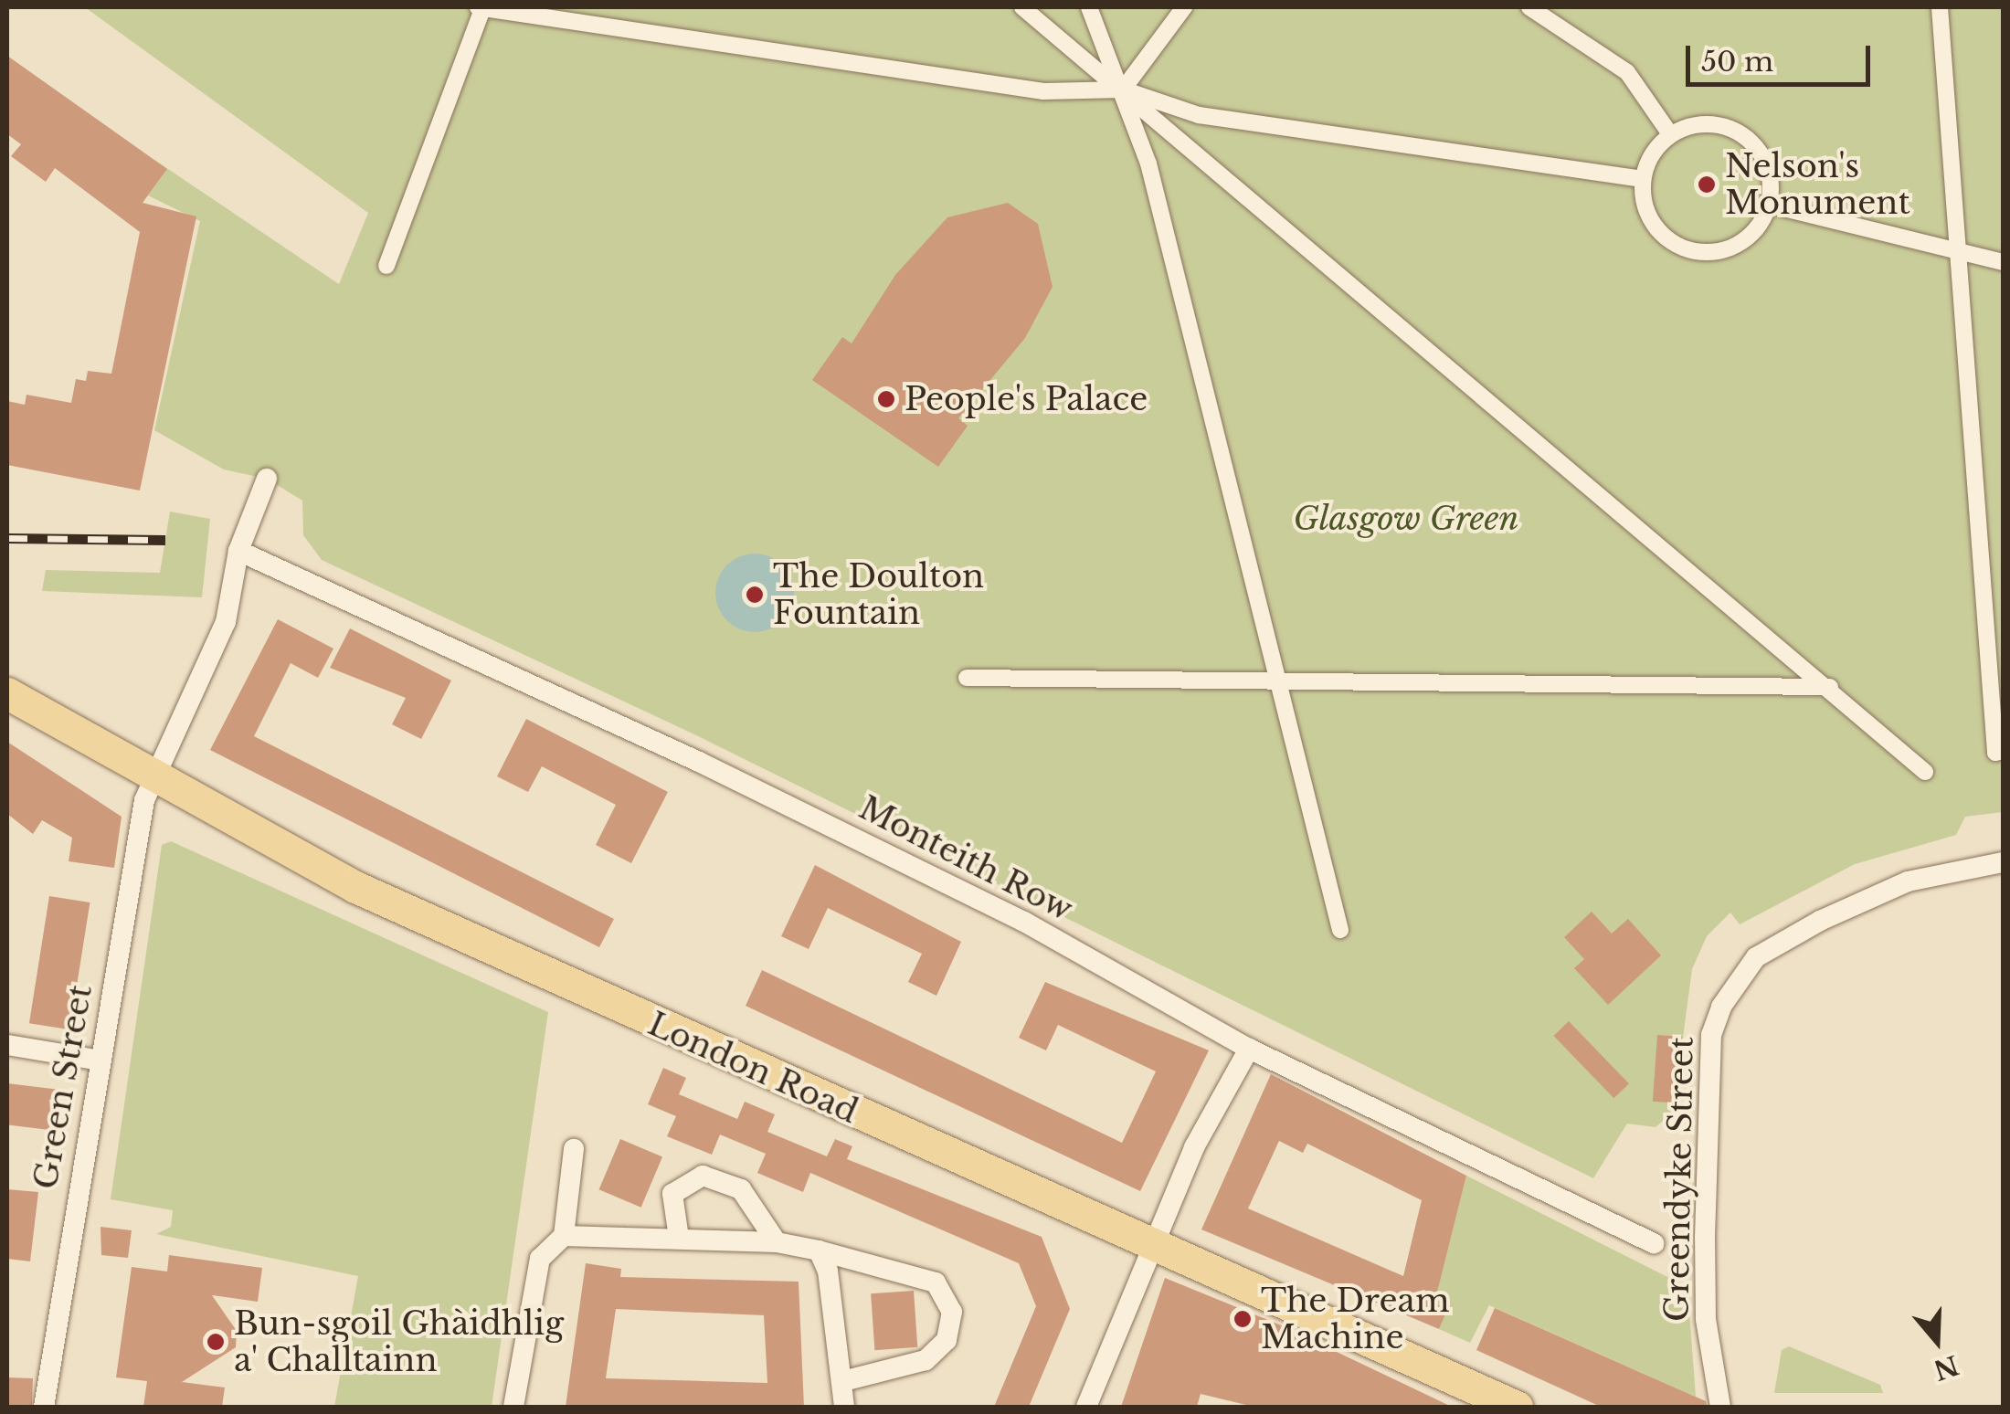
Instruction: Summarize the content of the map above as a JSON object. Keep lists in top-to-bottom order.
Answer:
{
  "streets": {
    "main road": ["London Road"],
    "street": ["Monteith Row", "Green Street", "Greendyke Street"]
  },
  "crossings": [
    ["Monteith Row", "Green Street"],
    ["London Road", "Green Street"]
  ],
  "parks": ["Glasgow Green"],
  "places": [
    "Nelson's Monument",
    "People's Palace",
    "The Doulton Fountain",
    "The Dream Machine",
    "Bun-sgoil Ghàidhlig a' Challtainn"
  ],
  "scale_bar": "50 m",
  "north": "bottom"
}
